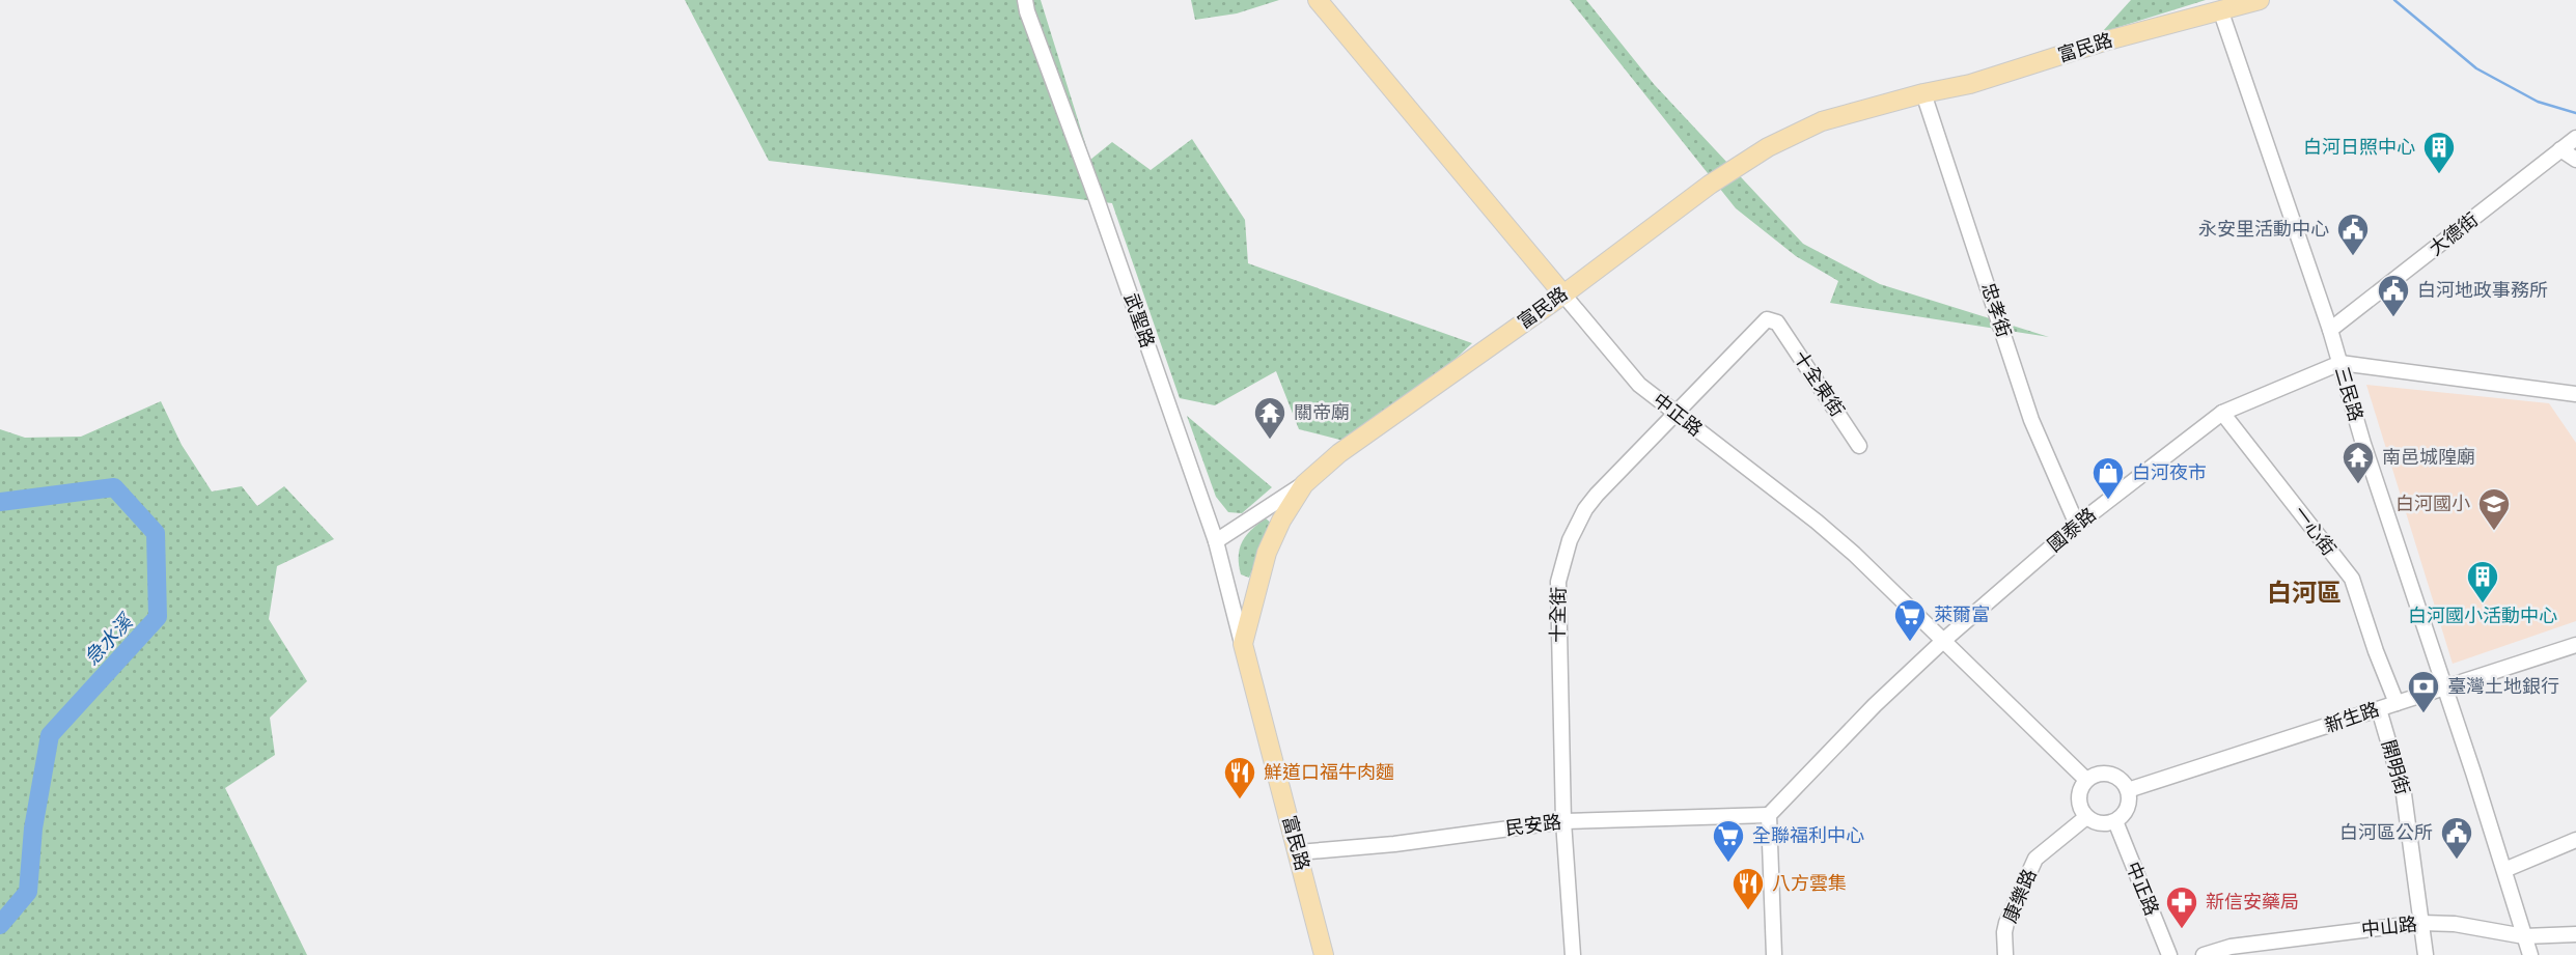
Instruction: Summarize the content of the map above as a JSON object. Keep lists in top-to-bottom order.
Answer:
{
  "streets": {
    "main road": ["富民路", "中正路"],
    "street": [
      "大德街",
      "忠孝街",
      "武聖路",
      "十全東街",
      "三民路",
      "國泰路",
      "一心街",
      "十全街",
      "新生路",
      "開明街",
      "民安路",
      "康樂路",
      "中山路"
    ]
  },
  "crossings": [
    ["富民路", "忠孝街"],
    ["富民路", "武聖路"],
    ["富民路", "三民路"],
    ["富民路", "中正路"],
    ["富民路", "民安路"],
    ["大德街", "三民路"],
    ["忠孝街", "國泰路"],
    ["十全東街", "十全街"],
    ["三民路", "國泰路"],
    ["三民路", "新生路"],
    ["三民路", "中山路"],
    ["中正路", "國泰路"],
    ["中正路", "十全街"],
    ["中正路", "新生路"],
    ["中正路", "康樂路"],
    ["國泰路", "一心街"],
    ["國泰路", "民安路"],
    ["一心街", "新生路"],
    ["十全街", "民安路"],
    ["新生路", "開明街"],
    ["新生路", "康樂路"],
    ["開明街", "中山路"]
  ],
  "districts": ["白河區"],
  "water": ["急水溪"],
  "places": {
    "building": ["白河日照中心", "白河國小活動中心"],
    "public building": ["永安里活動中心", "白河地政事務所", "白河區公所"],
    "temple": ["關帝廟", "南邑城隍廟"],
    "shop": ["白河夜市"],
    "school or university": ["白河國小"],
    "supermarket": ["萊爾富", "全聯福利中心"],
    "bank": ["臺灣土地銀行"],
    "restaurant": ["鮮道口福牛肉麵", "八方雲集"],
    "pharmacy": ["新信安藥局"]
  }
}
